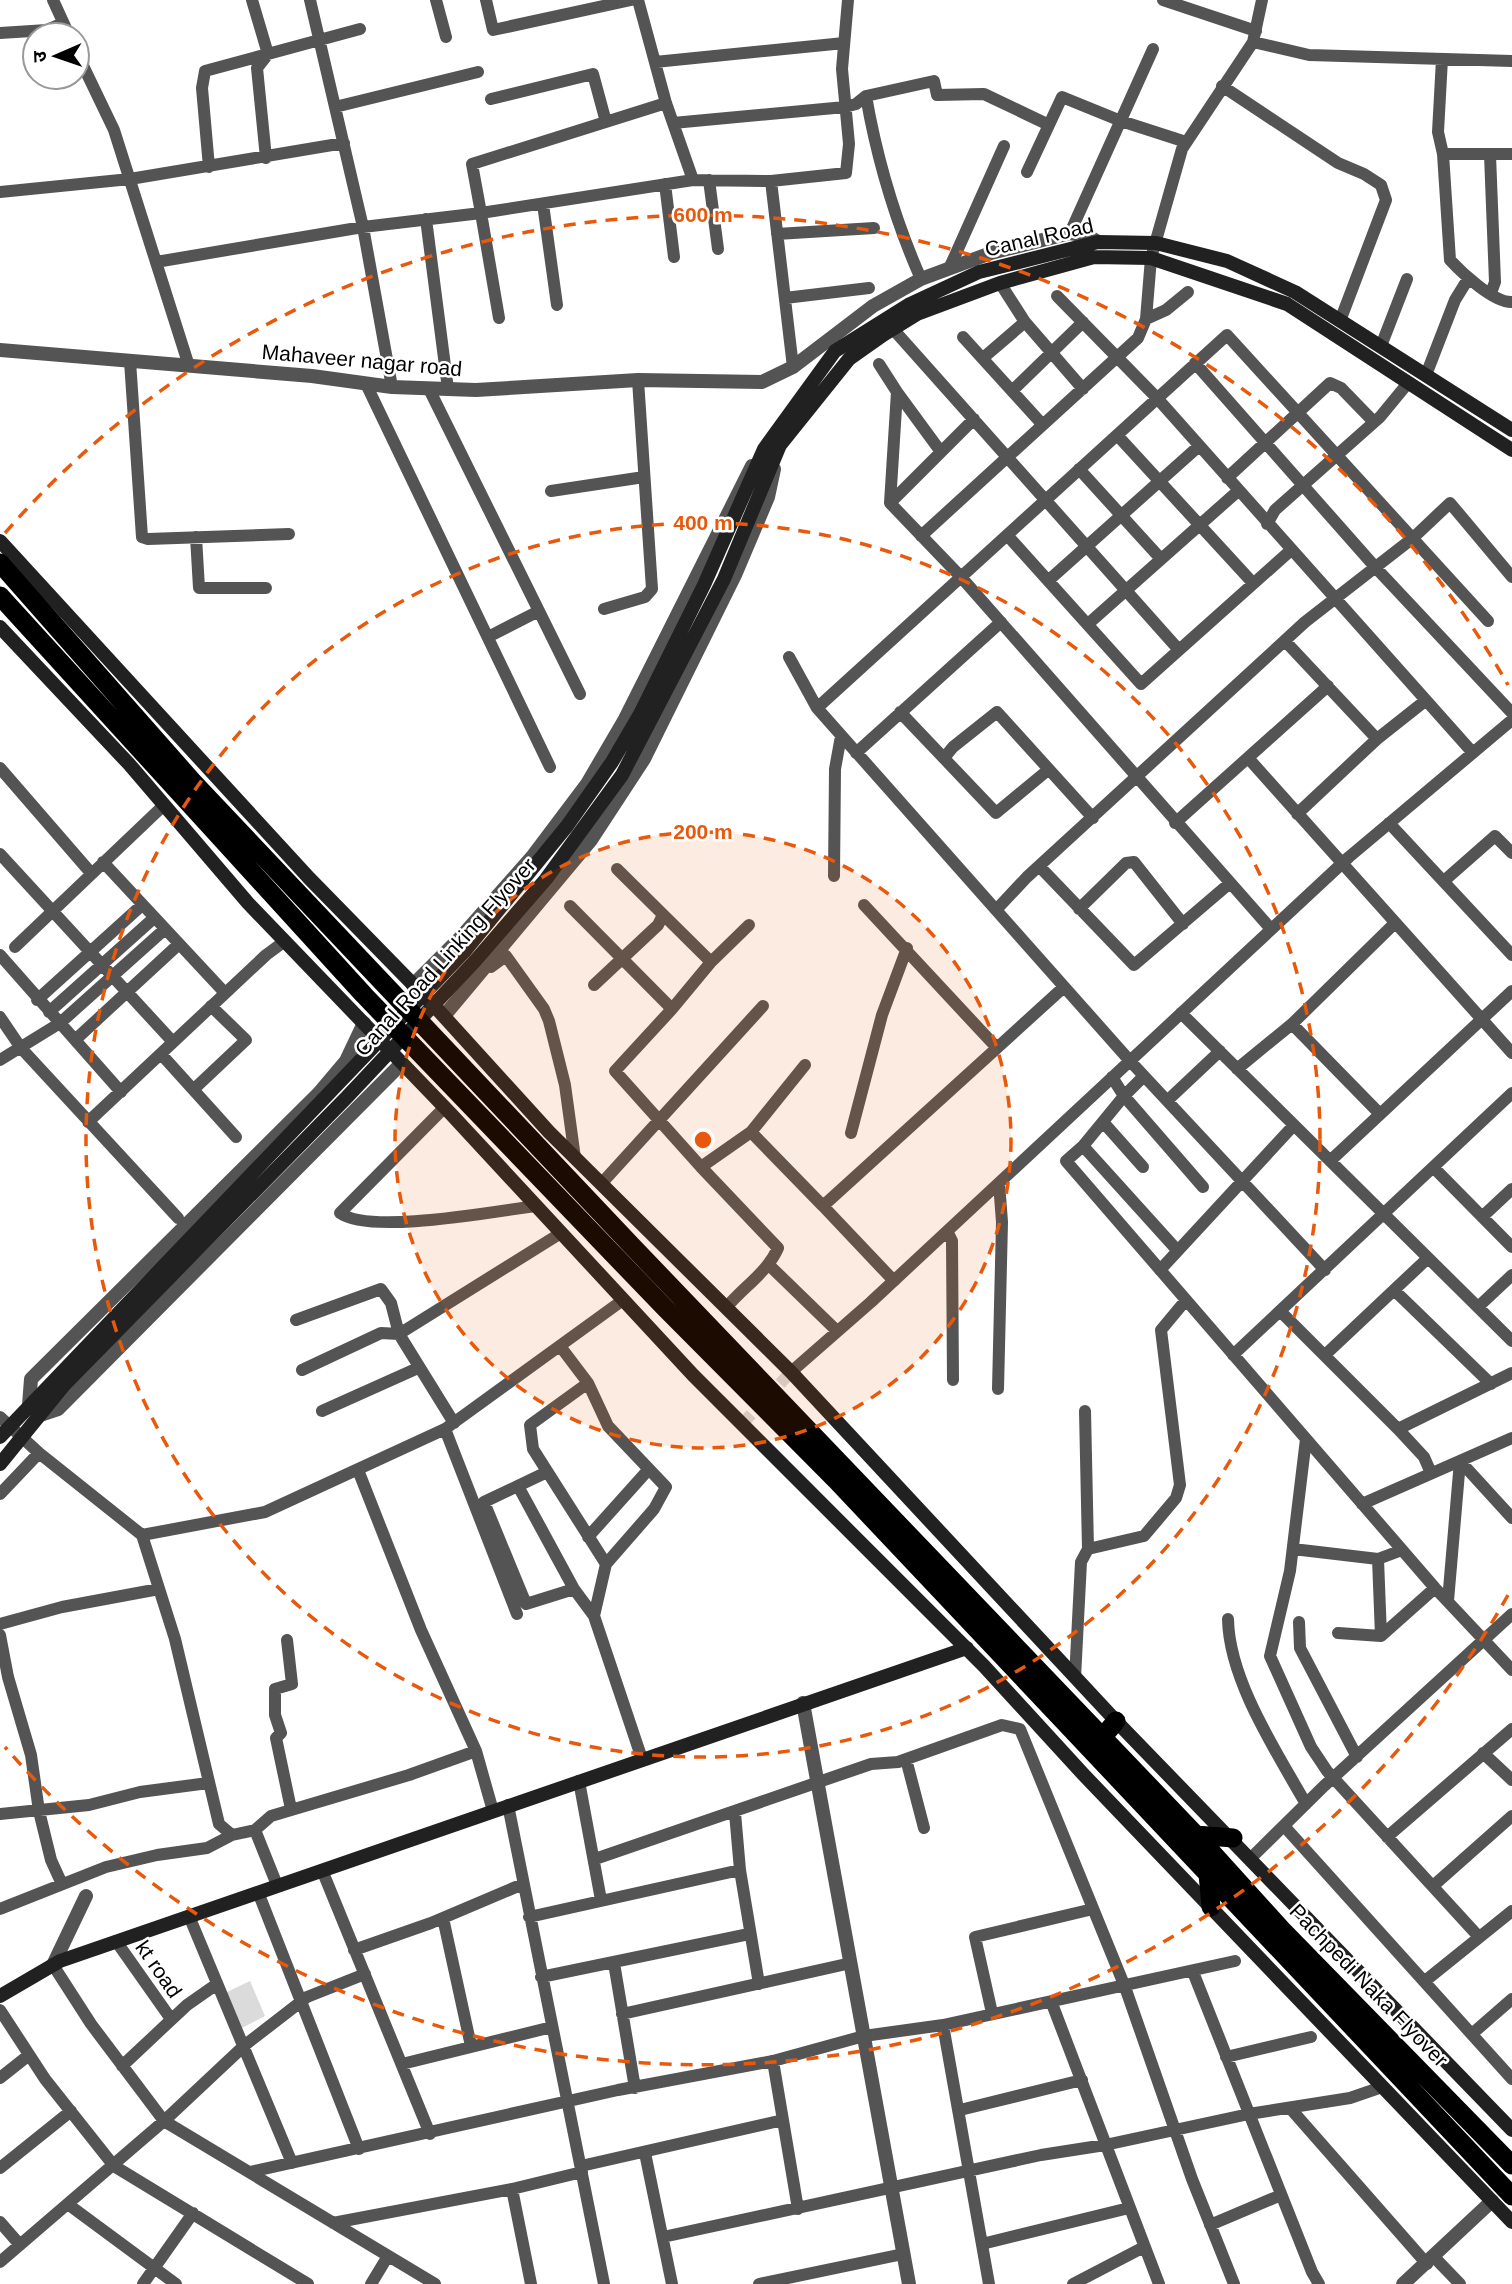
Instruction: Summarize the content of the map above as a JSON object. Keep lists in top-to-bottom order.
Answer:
{
  "streets": {
    "highway": ["Pachpedi Naka Flyover"],
    "main road": ["Canal Road", "Canal Road Linking Flyover"],
    "street": ["Mahaveer nagar road", "kt road"]
  },
  "crossings": [
    ["Canal Road", "Canal Road Linking Flyover"]
  ],
  "north": "left",
  "rings": ["600 m", "400 m", "200 m"]
}
